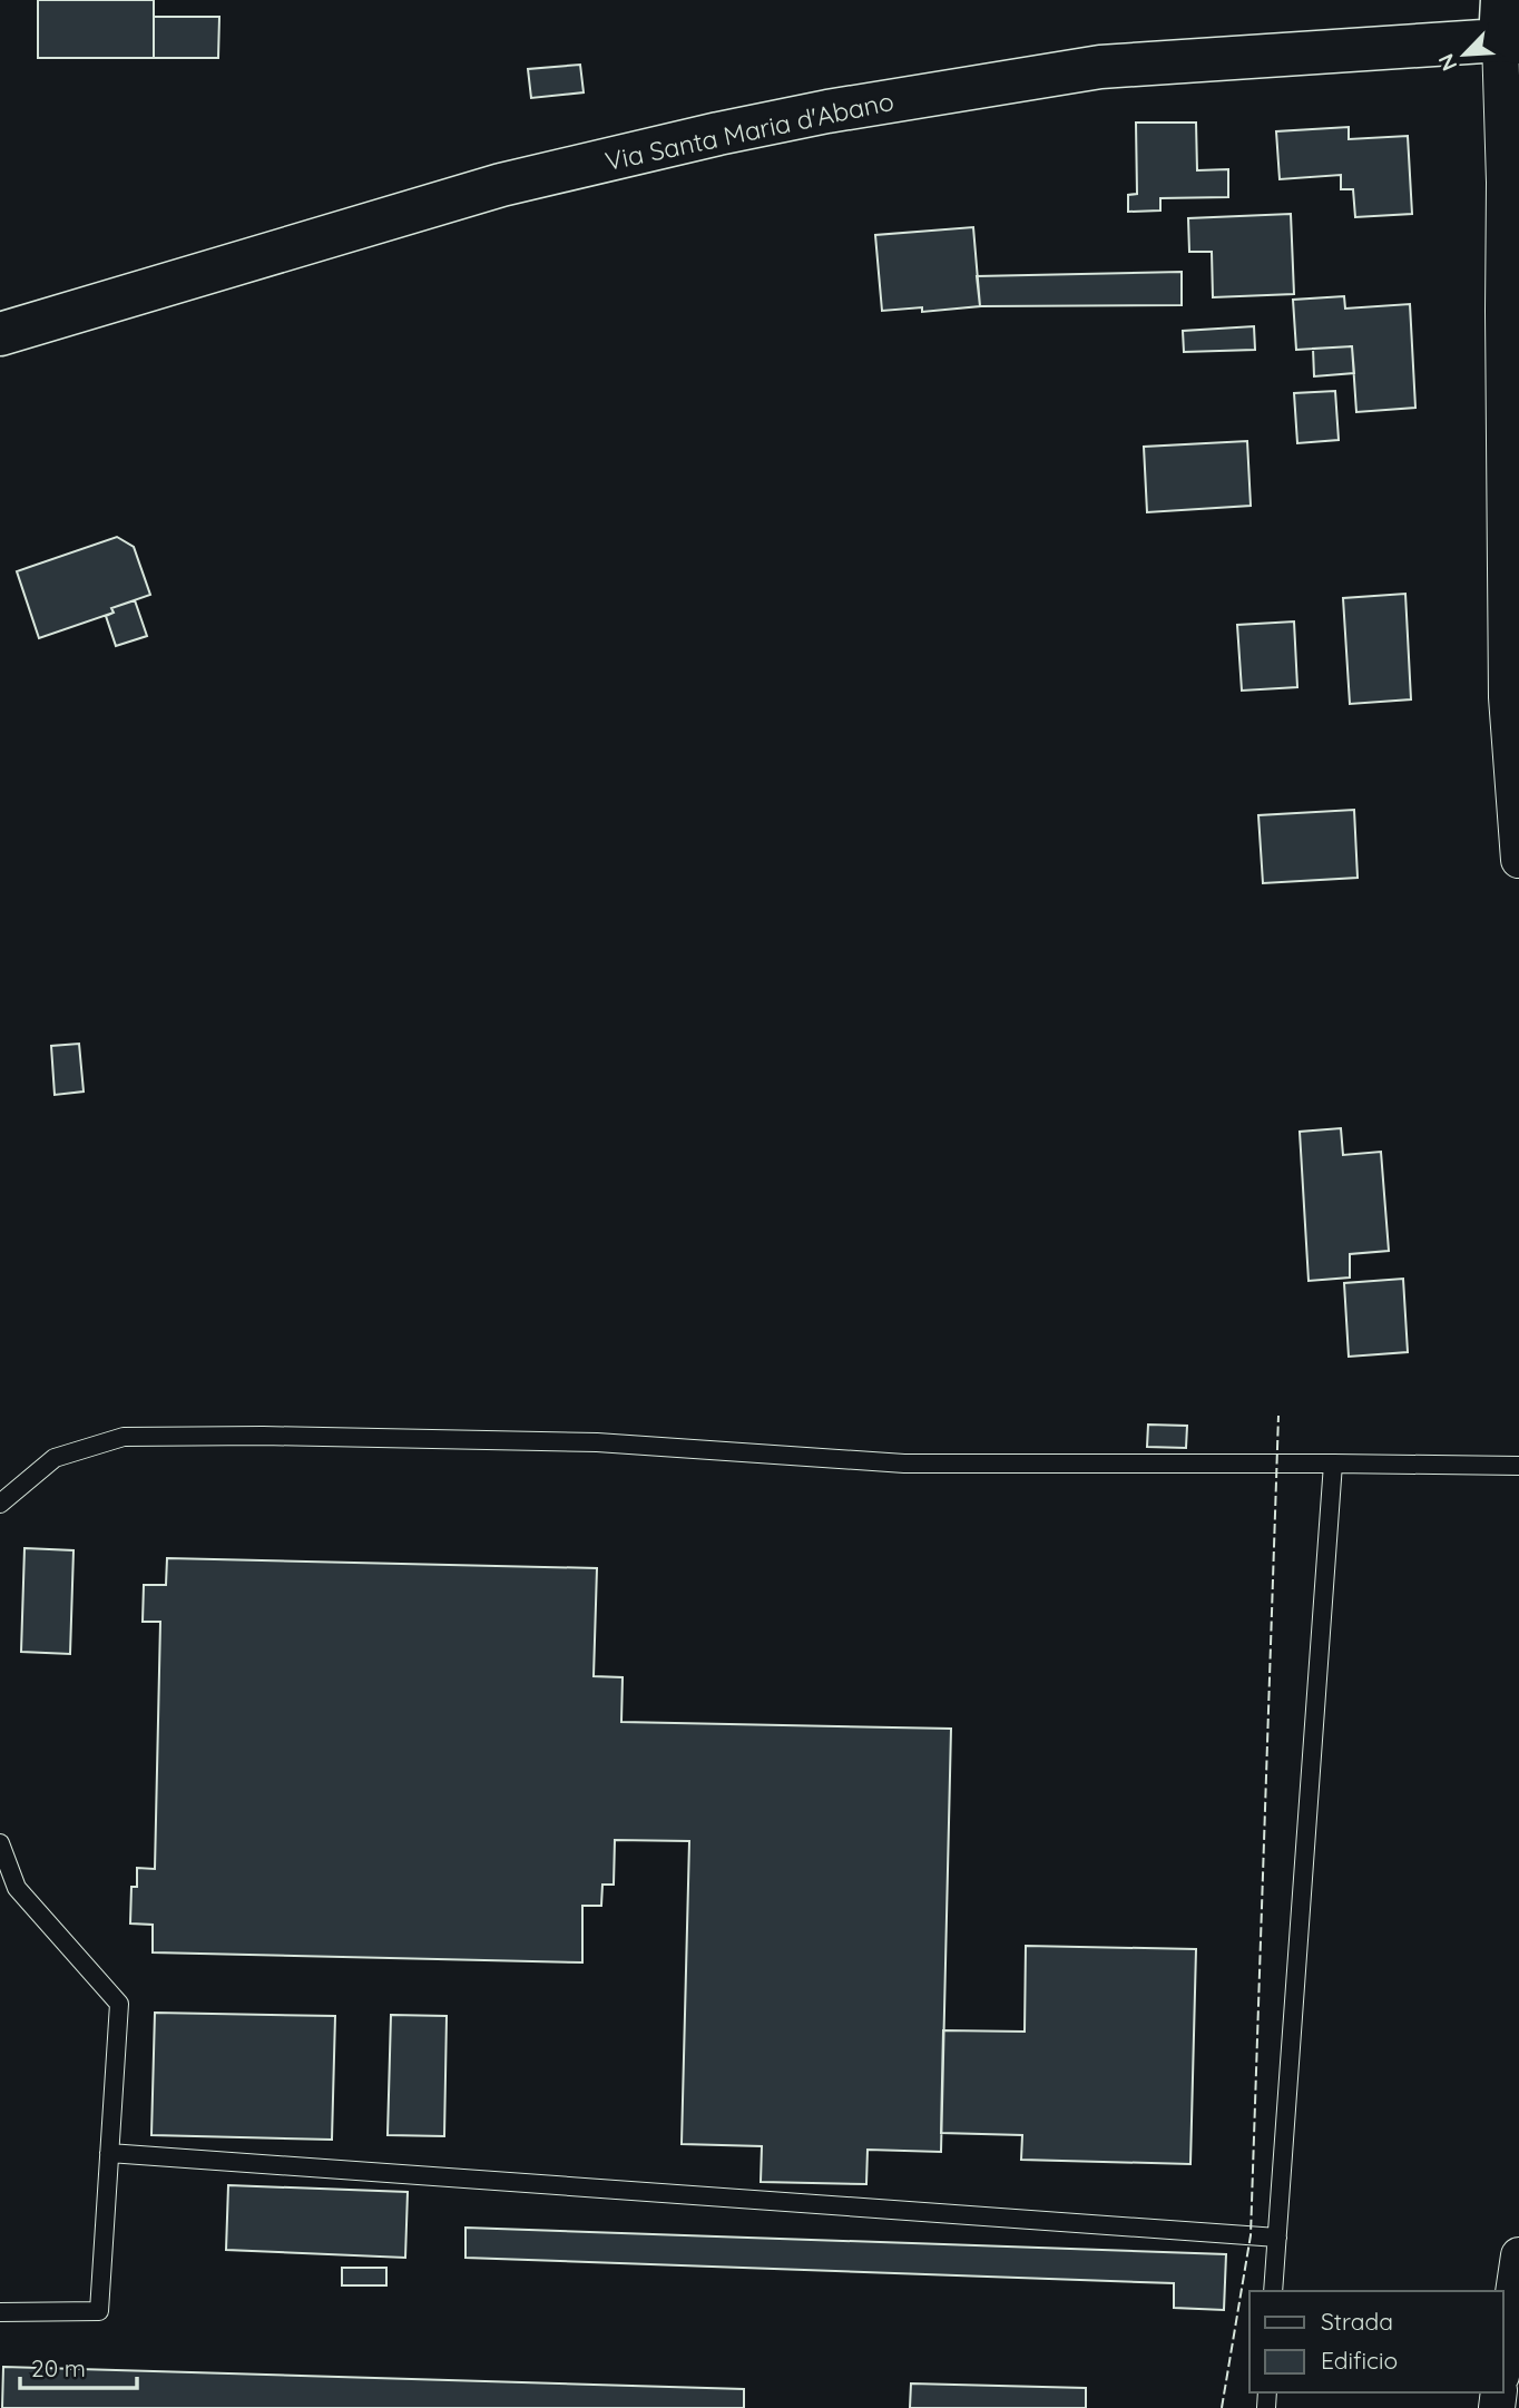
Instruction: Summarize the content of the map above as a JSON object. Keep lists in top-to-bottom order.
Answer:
{
  "streets": {
    "street": ["Via Santa Maria d'Abano"]
  },
  "legend": ["Strada", "Edificio"],
  "scale_bar": "20 m",
  "north": "bottom left"
}
